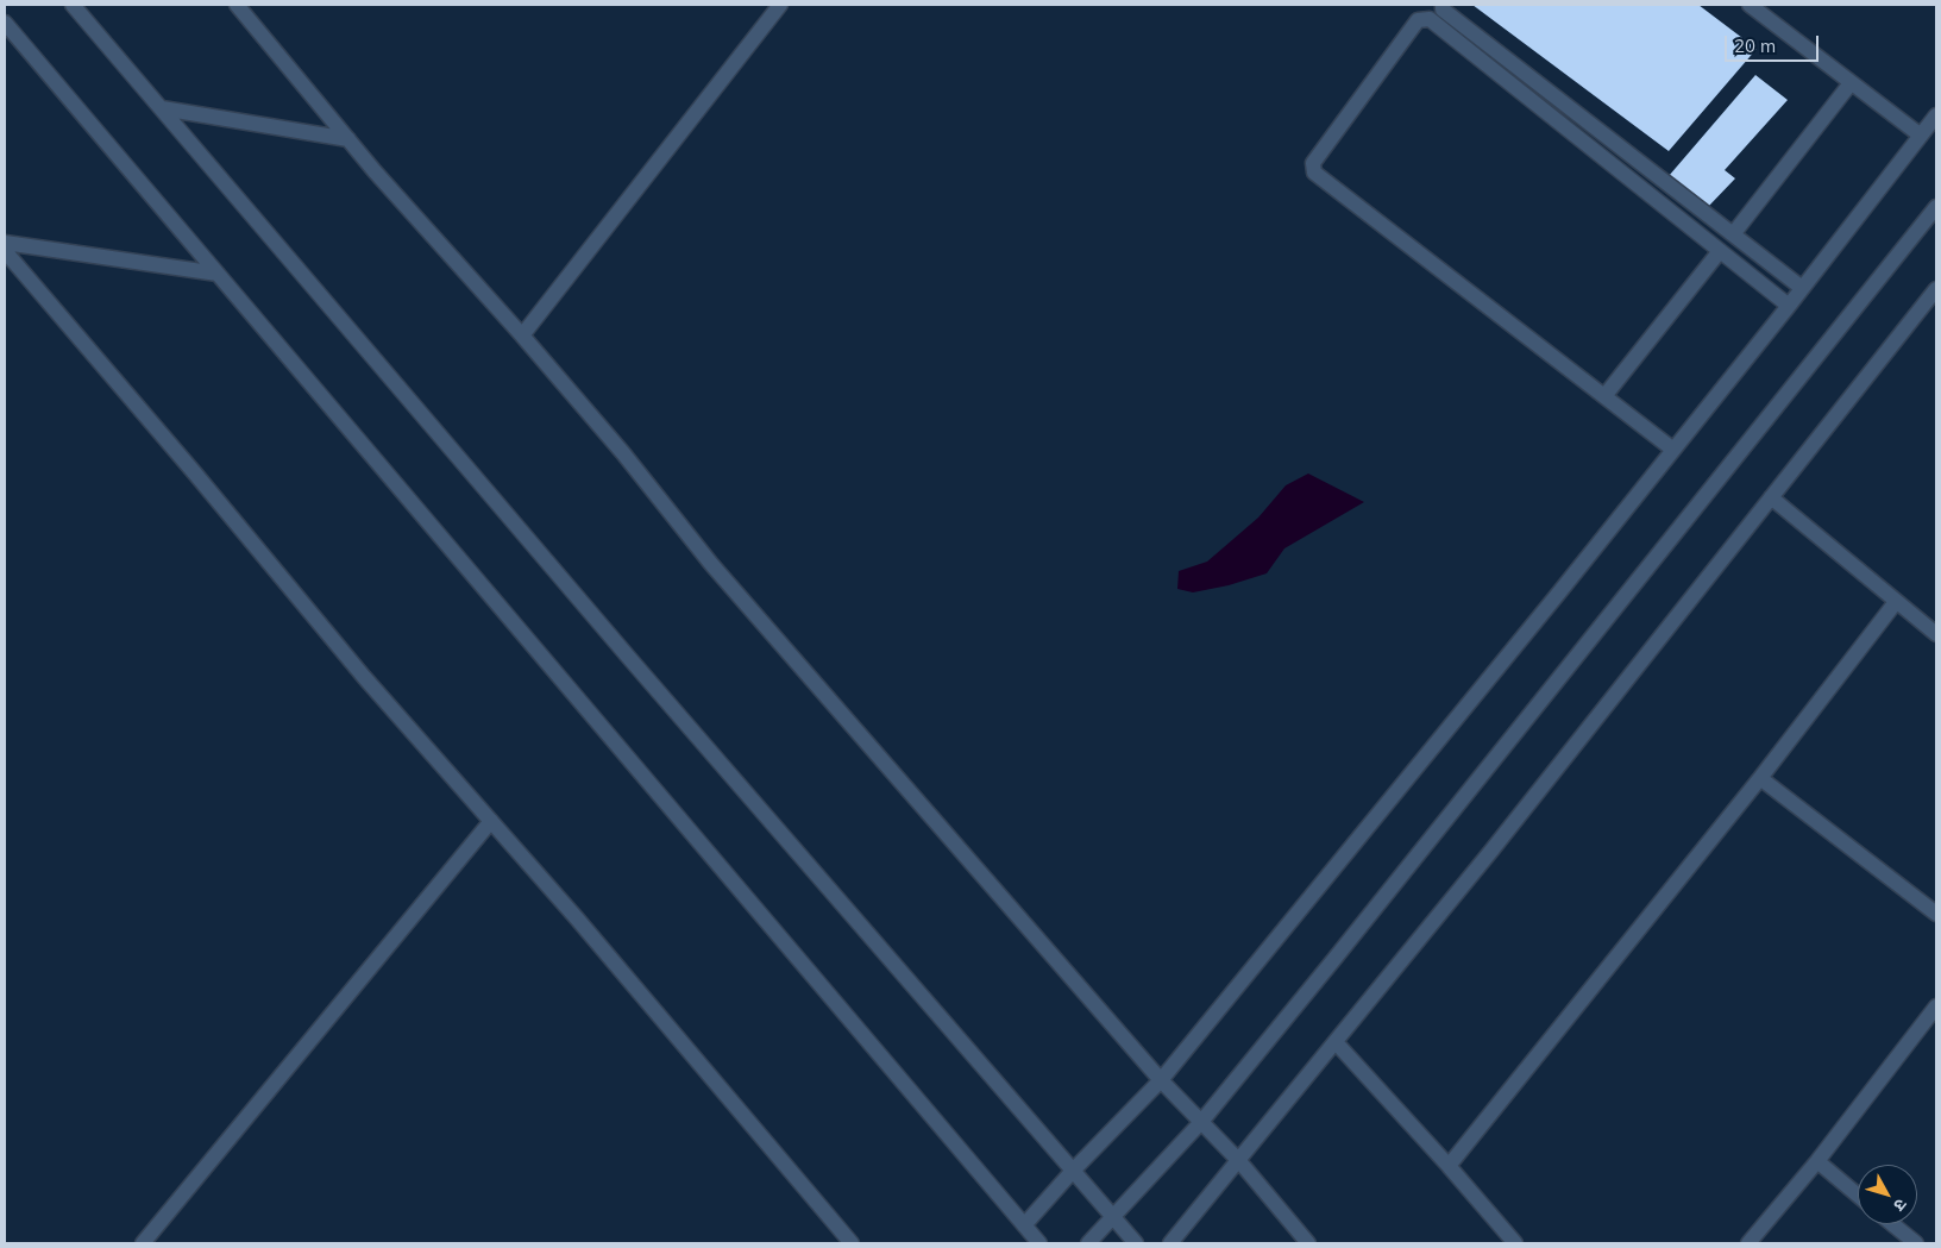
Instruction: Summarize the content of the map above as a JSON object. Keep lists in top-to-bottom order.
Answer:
{
  "scale_bar": "20 m",
  "north": "bottom right"
}
